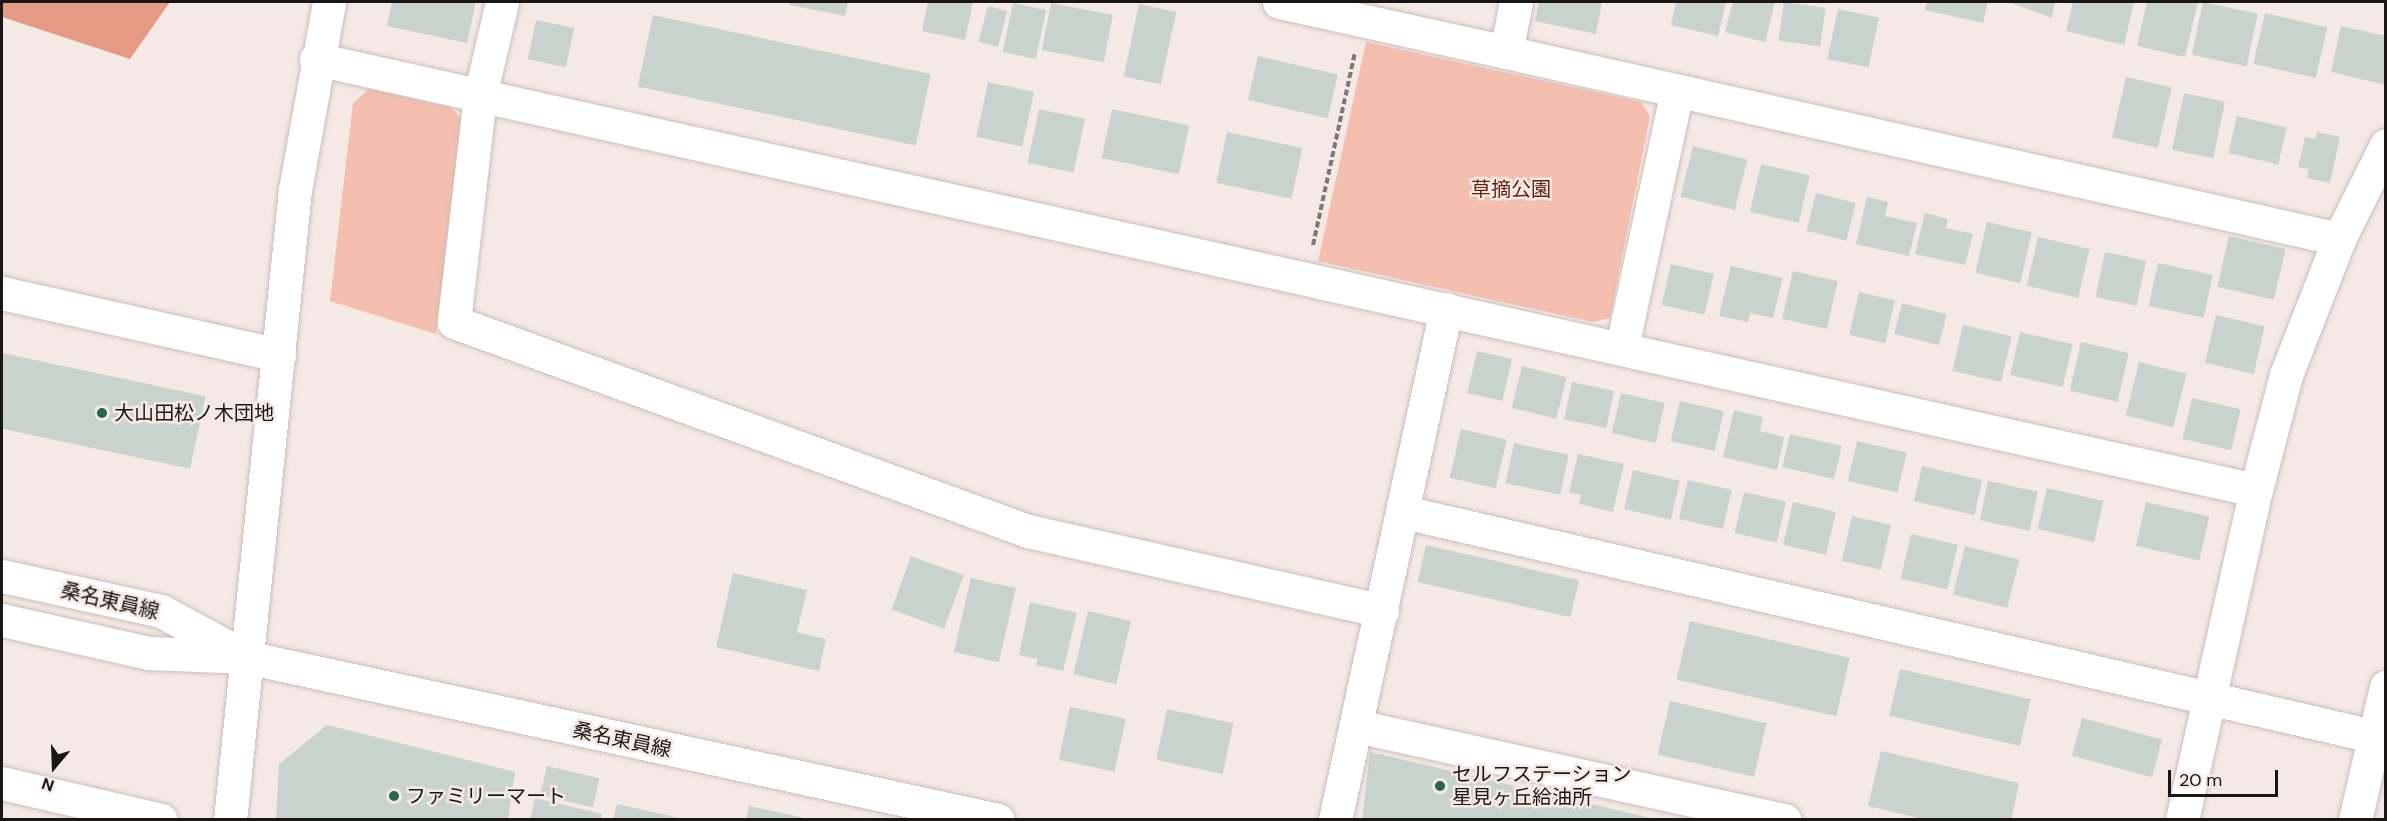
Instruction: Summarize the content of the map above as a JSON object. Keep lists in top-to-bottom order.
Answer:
{
  "streets": {
    "street": ["桑名東員線"]
  },
  "parks": ["草摘公園"],
  "places": ["大山田松ノ木団地", "セルフステーション 星見ヶ丘給油所", "ファミリーマート"],
  "scale_bar": "20 m",
  "north": "bottom"
}
